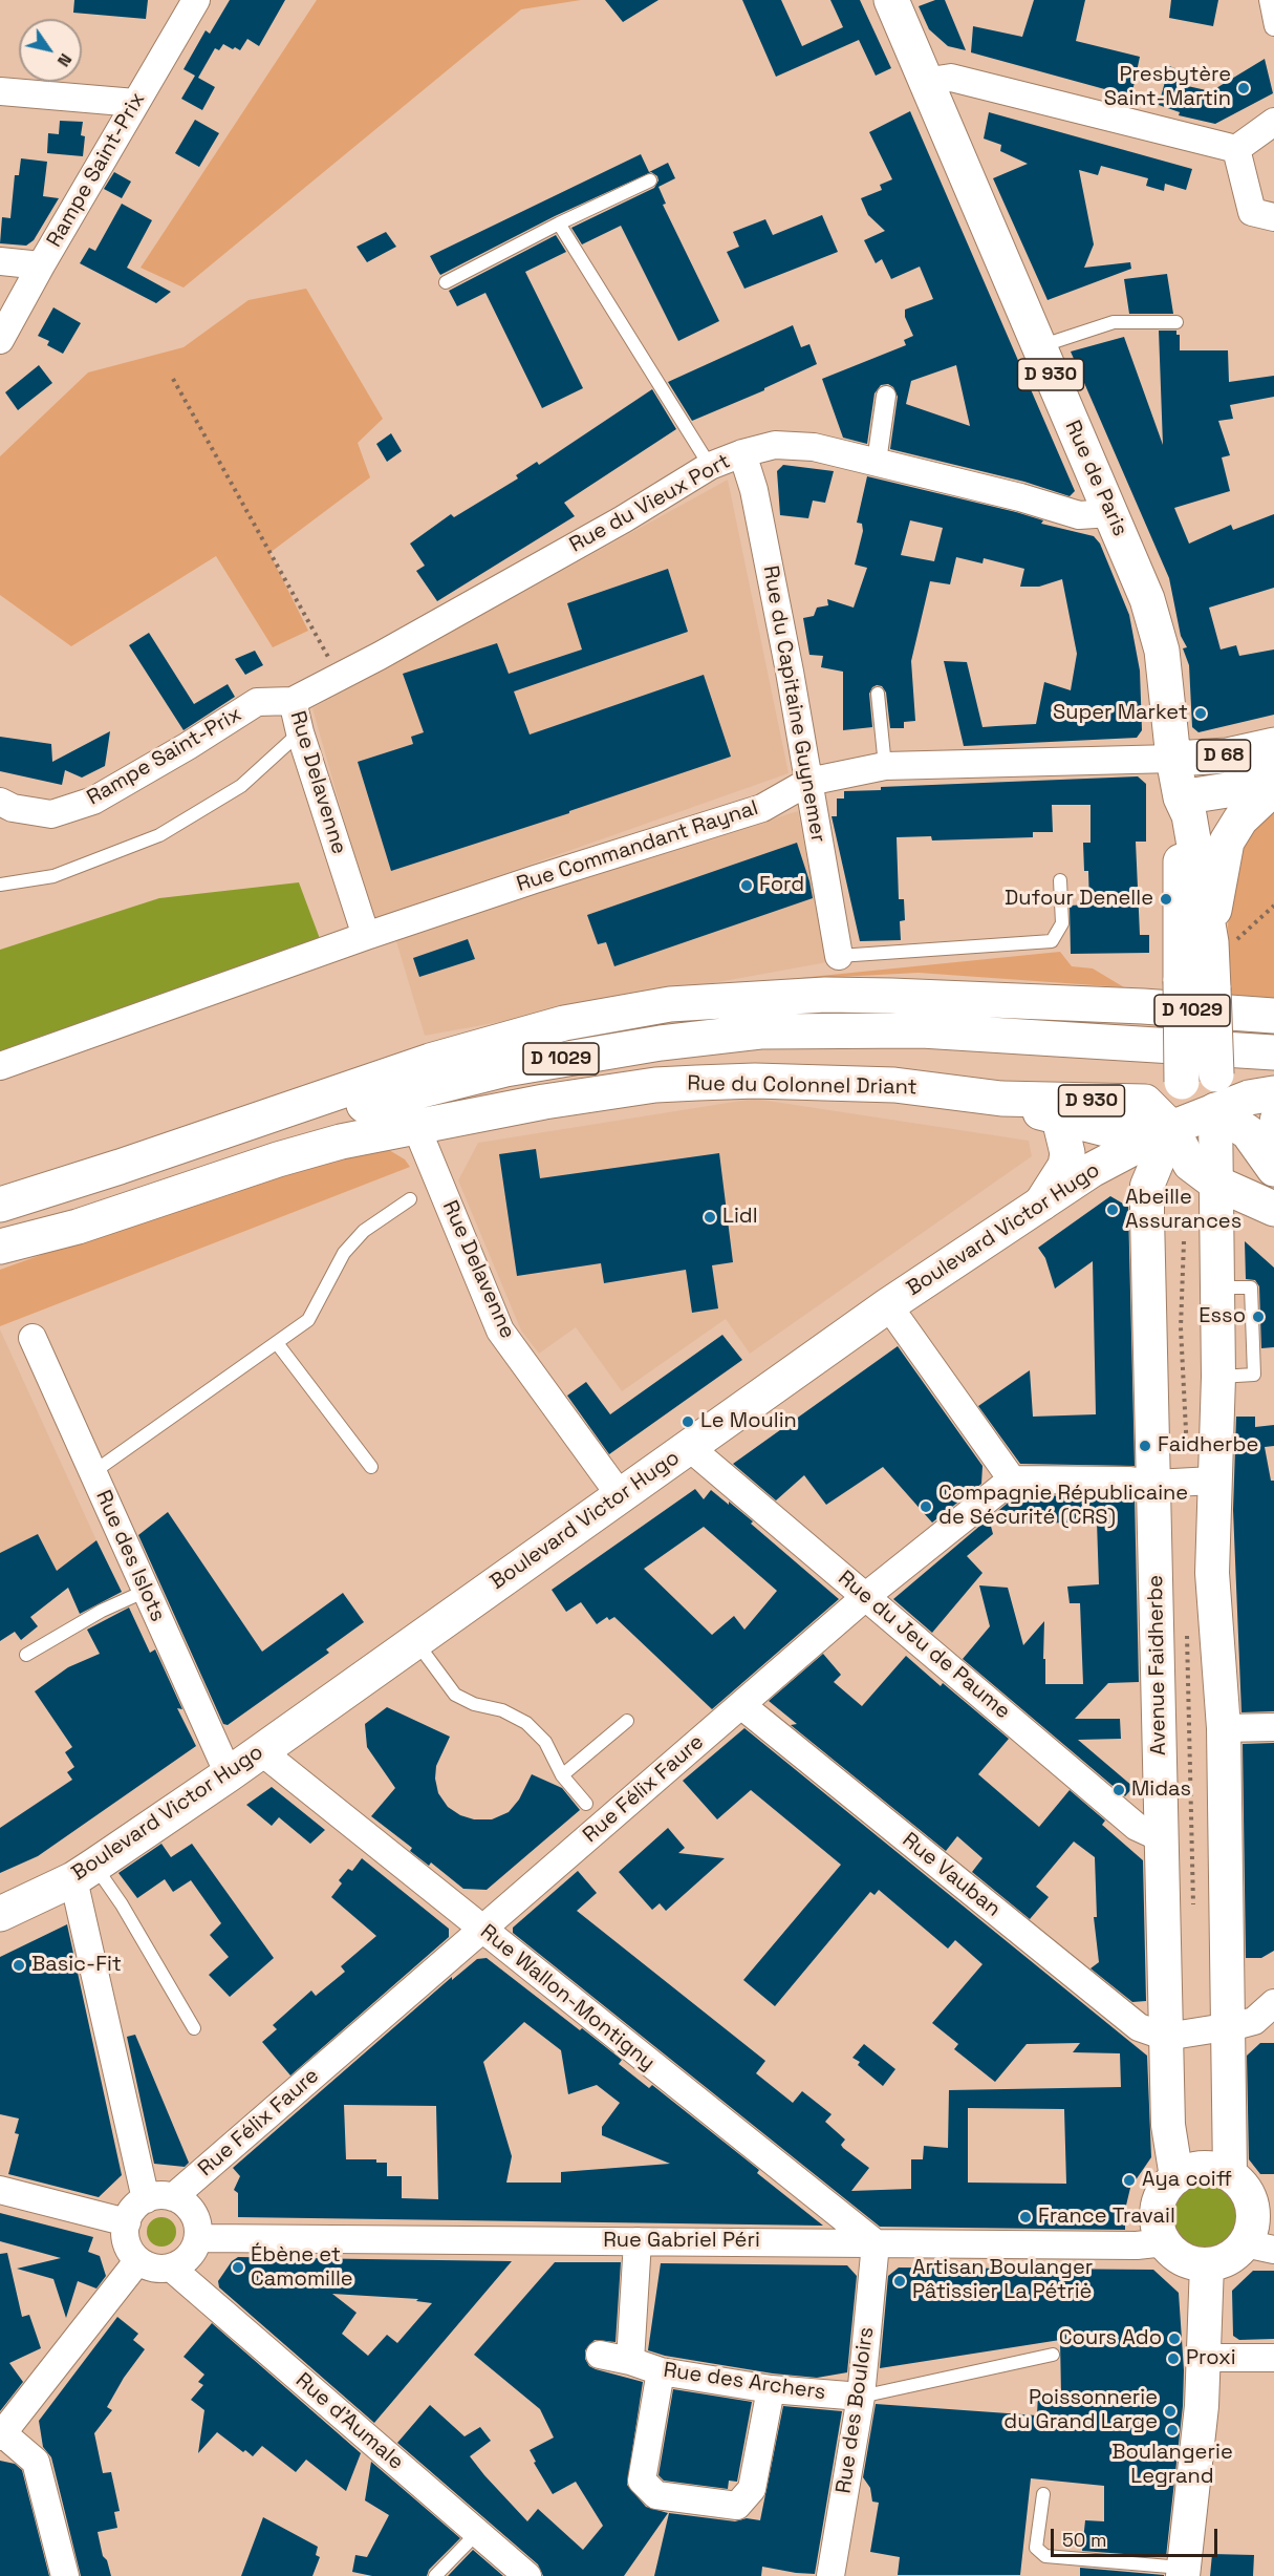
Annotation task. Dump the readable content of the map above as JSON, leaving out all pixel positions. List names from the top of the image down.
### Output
{
  "streets": {
    "main road": [
      "D 930",
      "Rue de Paris",
      "D 68",
      "D 1029",
      "Rue du Colonnel Driant",
      "Boulevard Victor Hugo"
    ],
    "street": [
      "Rampe Saint-Prix",
      "Rue du Vieux Port",
      "Rue du Capitaine Guynemer",
      "Rue Delavenne",
      "Rue Commandant Raynal",
      "Rue des Islots",
      "Rue du Jeu de Paume",
      "Avenue Faidherbe",
      "Rue Félix Faure",
      "Rue Vauban",
      "Rue Wallon-Montigny",
      "Rue Gabriel Péri",
      "Rue des Archers",
      "Rue des Bouloirs",
      "Rue d'Aumale"
    ]
  },
  "crossings": [
    ["Rampe Saint-Prix", "Rue du Vieux Port"],
    ["Rampe Saint-Prix", "Rue Delavenne"],
    ["D 930", "Rue de Paris"],
    ["D 930", "Rue du Colonnel Driant"],
    ["D 930", "Boulevard Victor Hugo"],
    ["D 930", "Avenue Faidherbe"],
    ["Rue de Paris", "Rue du Vieux Port"],
    ["Rue de Paris", "D 68"],
    ["Rue de Paris", "Rue Commandant Raynal"],
    ["Rue du Vieux Port", "Rue du Capitaine Guynemer"],
    ["Rue du Vieux Port", "Rue Delavenne"],
    ["Rue du Capitaine Guynemer", "Rue Commandant Raynal"],
    ["D 68", "Rue Commandant Raynal"],
    ["Rue Delavenne", "Rue Commandant Raynal"],
    ["Rue Delavenne", "Rue du Colonnel Driant"],
    ["Rue Delavenne", "Boulevard Victor Hugo"],
    ["Boulevard Victor Hugo", "Rue des Islots"],
    ["Boulevard Victor Hugo", "Rue du Jeu de Paume"],
    ["Boulevard Victor Hugo", "Avenue Faidherbe"],
    ["Boulevard Victor Hugo", "Rue Wallon-Montigny"],
    ["Rue du Jeu de Paume", "Avenue Faidherbe"],
    ["Rue du Jeu de Paume", "Rue Félix Faure"],
    ["Avenue Faidherbe", "Rue Vauban"],
    ["Avenue Faidherbe", "Rue Gabriel Péri"],
    ["Rue Félix Faure", "Rue Vauban"],
    ["Rue Félix Faure", "Rue Wallon-Montigny"],
    ["Rue Félix Faure", "Rue Gabriel Péri"],
    ["Rue Félix Faure", "Rue d'Aumale"],
    ["Rue Wallon-Montigny", "Rue Gabriel Péri"],
    ["Rue Wallon-Montigny", "Rue des Bouloirs"],
    ["Rue Gabriel Péri", "Rue des Bouloirs"],
    ["Rue Gabriel Péri", "Rue d'Aumale"],
    ["Rue des Archers", "Rue des Bouloirs"]
  ],
  "places": [
    "Presbytère Saint-Martin",
    "Super Market",
    "Ford",
    "Dufour Denelle",
    "Abeille Assurances",
    "Lidl",
    "Esso",
    "Le Moulin",
    "Faidherbe",
    "Compagnie Républicaine de Sécurité (CRS)",
    "Midas",
    "Basic-Fit",
    "Aya coiff",
    "France Travail",
    "Ébène et Camomille",
    "Artisan Boulanger Pâtissier La Pétriė",
    "Cours Ado",
    "Proxi",
    "Poissonnerie du Grand Large",
    "Boulangerie Legrand"
  ],
  "scale_bar": "50 m",
  "north": "bottom right"
}
